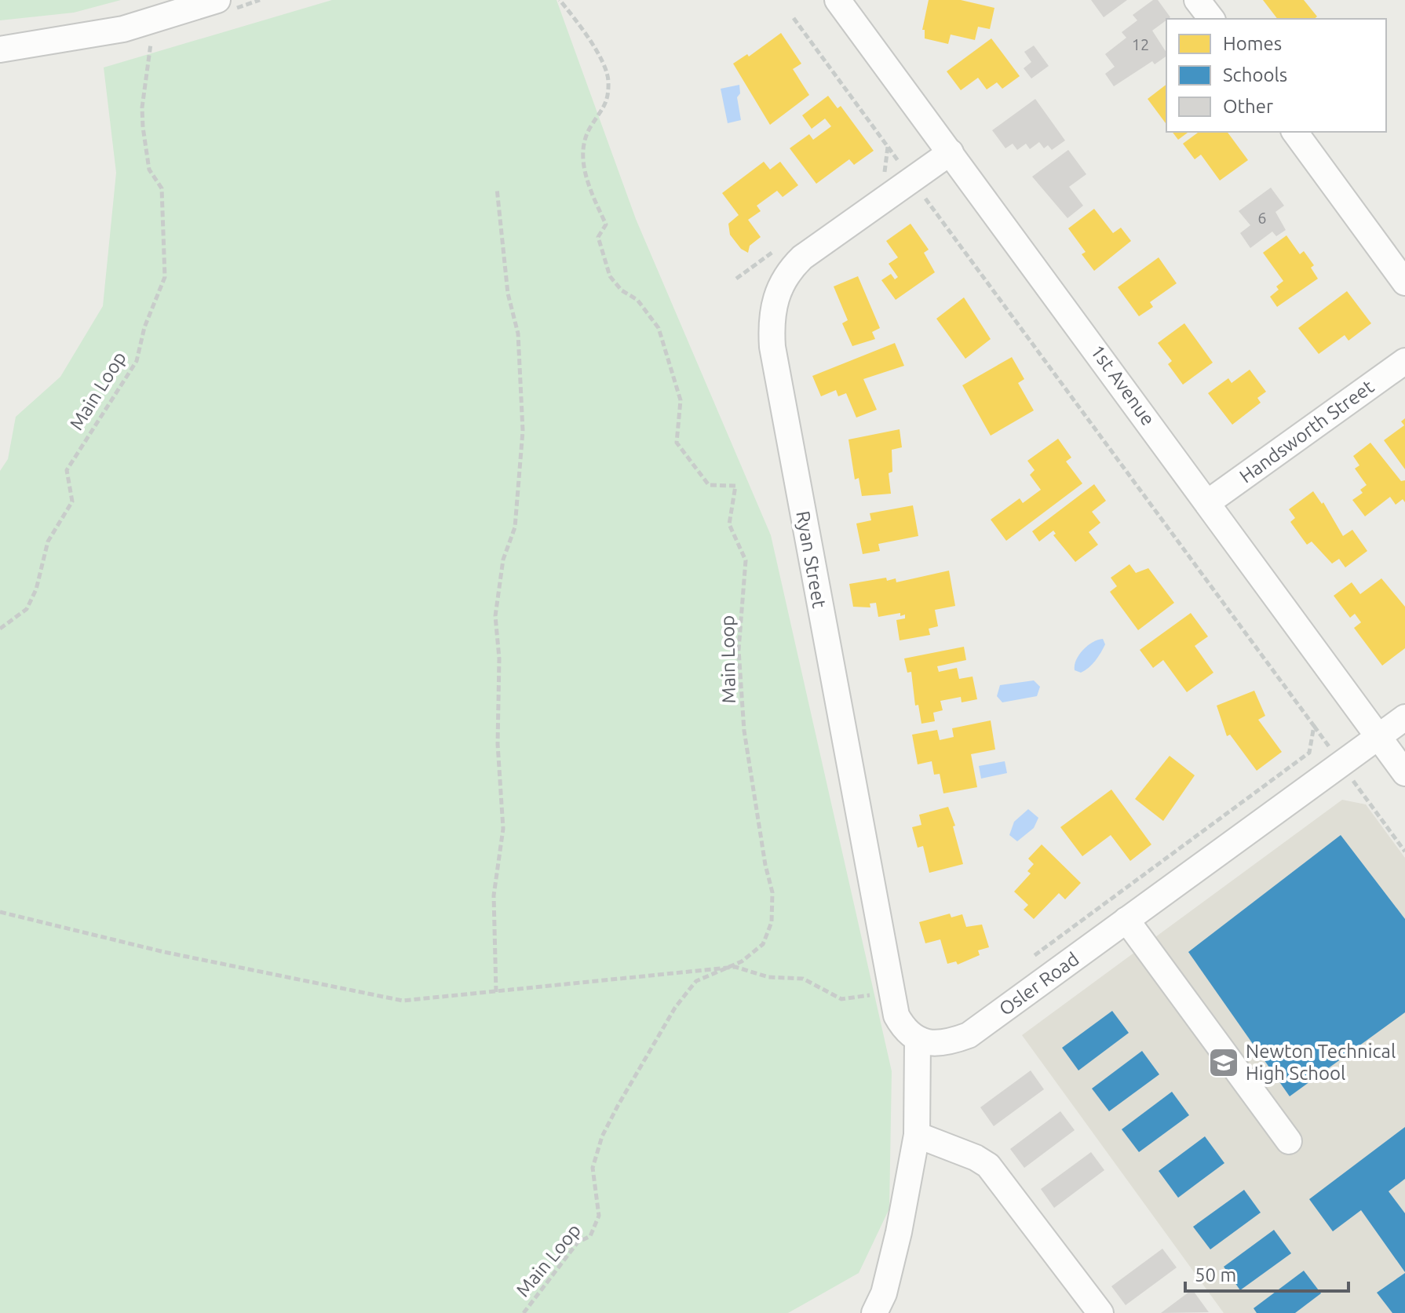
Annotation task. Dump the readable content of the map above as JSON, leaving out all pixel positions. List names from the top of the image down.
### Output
{
  "streets": {
    "street": [
      "1st Avenue",
      "Handsworth Street",
      "Ryan Street",
      "Osler Road"
    ],
    "path": ["Main Loop"]
  },
  "crossings": [
    ["1st Avenue", "Handsworth Street"],
    ["1st Avenue", "Ryan Street"],
    ["1st Avenue", "Osler Road"],
    ["Ryan Street", "Osler Road"]
  ],
  "places": {
    "school or university": ["Newton Technical High School"]
  },
  "house_numbers": ["12", "6"],
  "legend": ["Homes", "Schools", "Other"],
  "scale_bar": "50 m"
}
